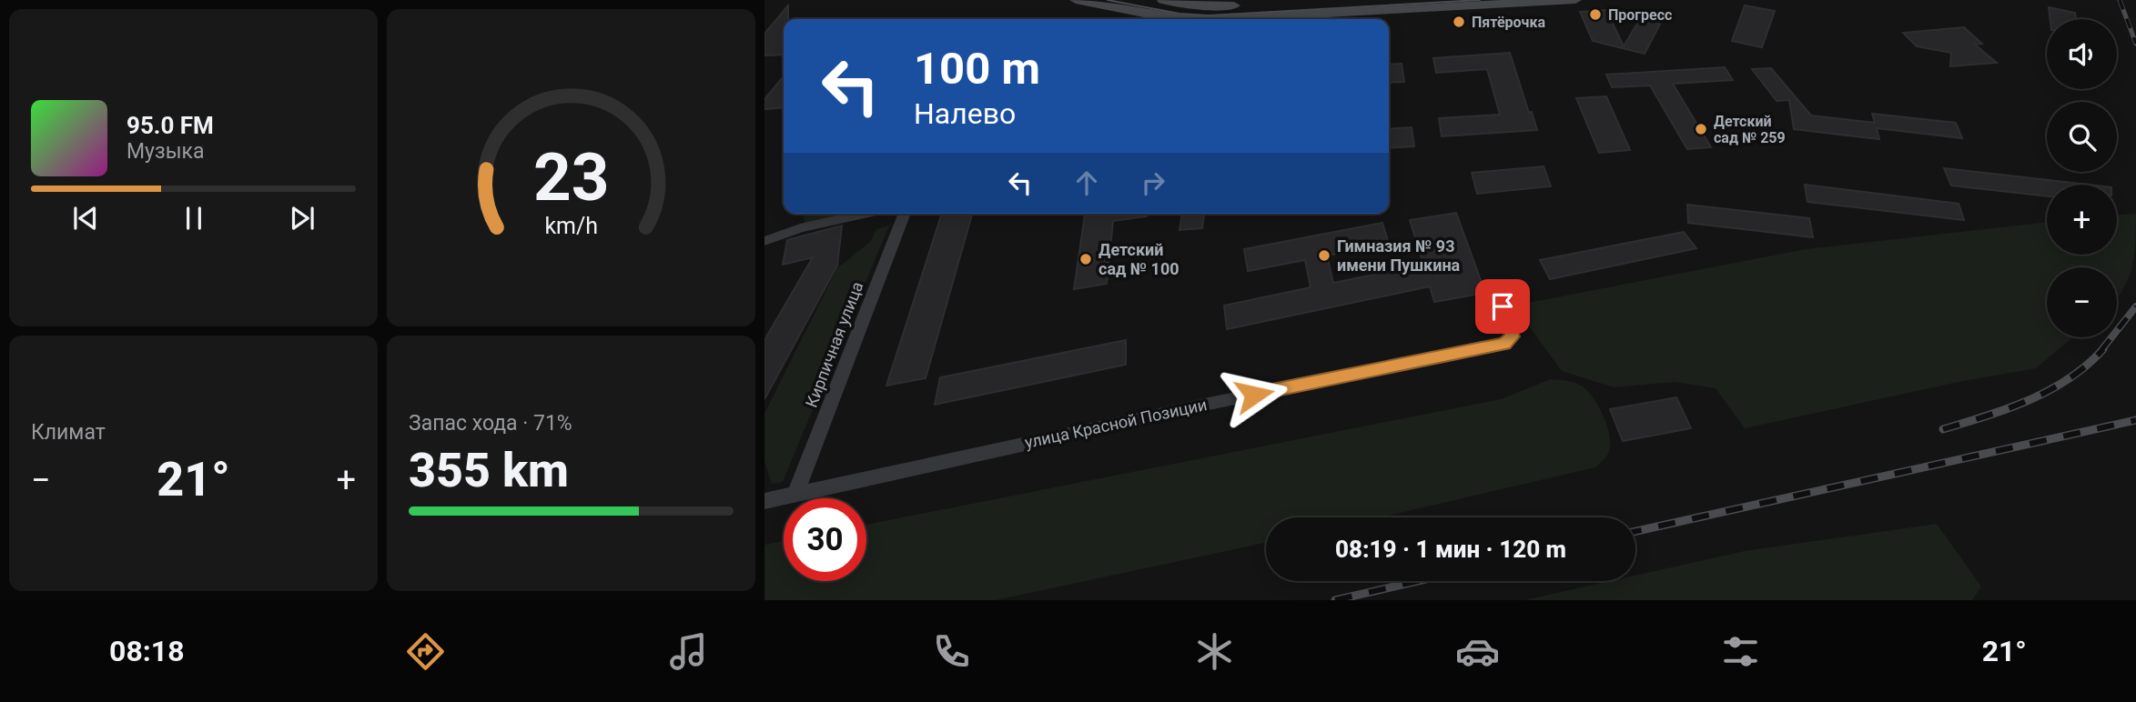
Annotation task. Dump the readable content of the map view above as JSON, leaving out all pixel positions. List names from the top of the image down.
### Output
{
  "streets": {
    "street": ["Кирпичная улица", "улица Красной Позиции"]
  },
  "crossings": [
    ["Кирпичная улица", "улица Красной Позиции"]
  ],
  "places": [
    "Прогресс",
    "Пятёрочка",
    "Детский сад № 259",
    "Гимназия № 93 имени Пушкина",
    "Детский сад № 100"
  ],
  "page": {
    "map_buttons": ["+", "−"],
    "turn": ["100 m", "Налево"],
    "song": ["95.0 FM", "Музыка"],
    "tile": [
      "Климат",
      ["Запас хода · 71%", "355 km"]
    ],
    "heat": ["−", "21°", "+"],
    "limit": "30",
    "trip": "08:19 · 1 мин · 120 m",
    "tabs": ["08:18", "21°"],
    "gauge": ["23", "km/h"]
  }
}
